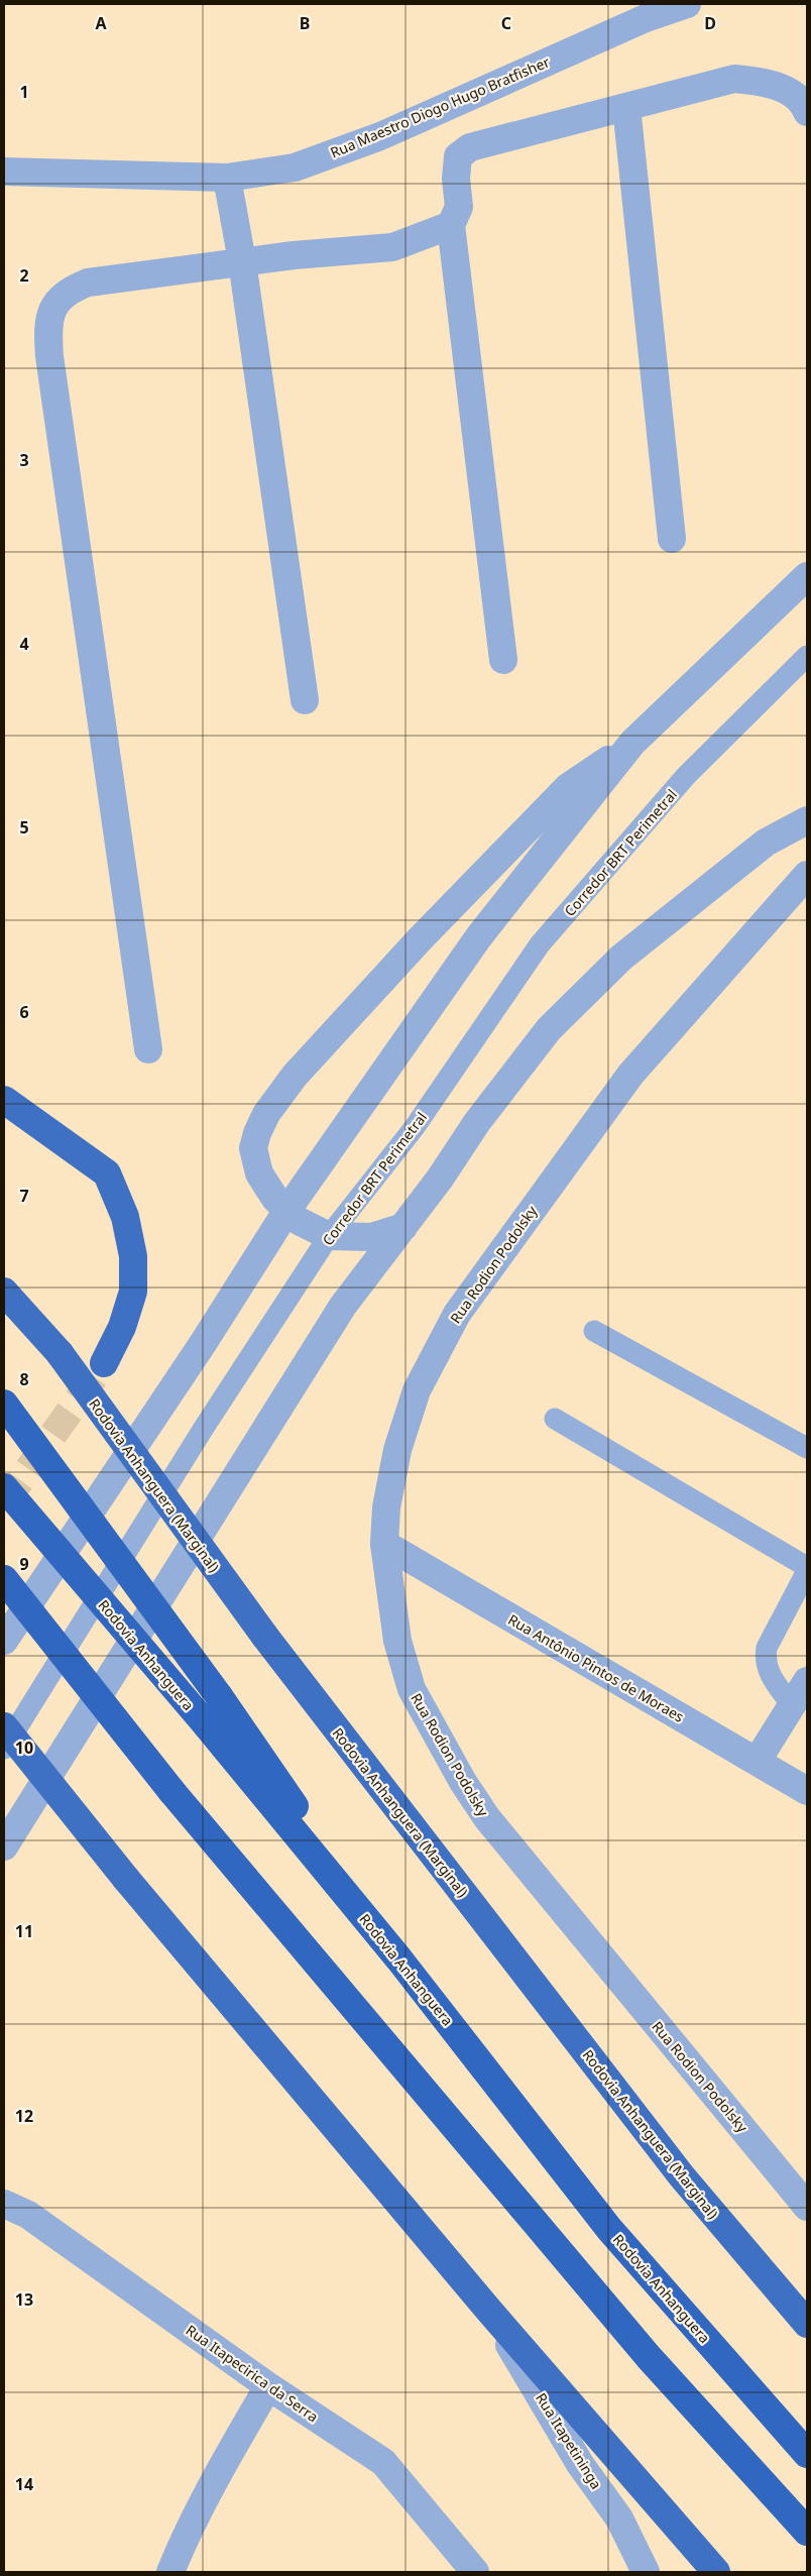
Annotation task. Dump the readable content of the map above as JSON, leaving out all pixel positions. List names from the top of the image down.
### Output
{
  "streets": {
    "highway": ["Rodovia Anhanguera (Marginal)", "Rodovia Anhanguera"],
    "street": [
      "Rua Maestro Diogo Hugo Bratfisher",
      "Rua Rodion Podolsky",
      "Rua Antônio Pintos de Moraes",
      "Rua Itapecirica da Serra",
      "Rua Itapetininga"
    ],
    "lane": ["Corredor BRT Perimetral"]
  },
  "crossings": [
    ["Rua Rodion Podolsky", "Rua Antônio Pintos de Moraes"]
  ],
  "grid": {
    "columns": [
      "A",
      "B",
      "C",
      "D"
    ],
    "rows": [
      "1",
      "2",
      "3",
      "4",
      "5",
      "6",
      "7",
      "8",
      "9",
      "10",
      "11",
      "12",
      "13",
      "14"
    ]
  }
}
